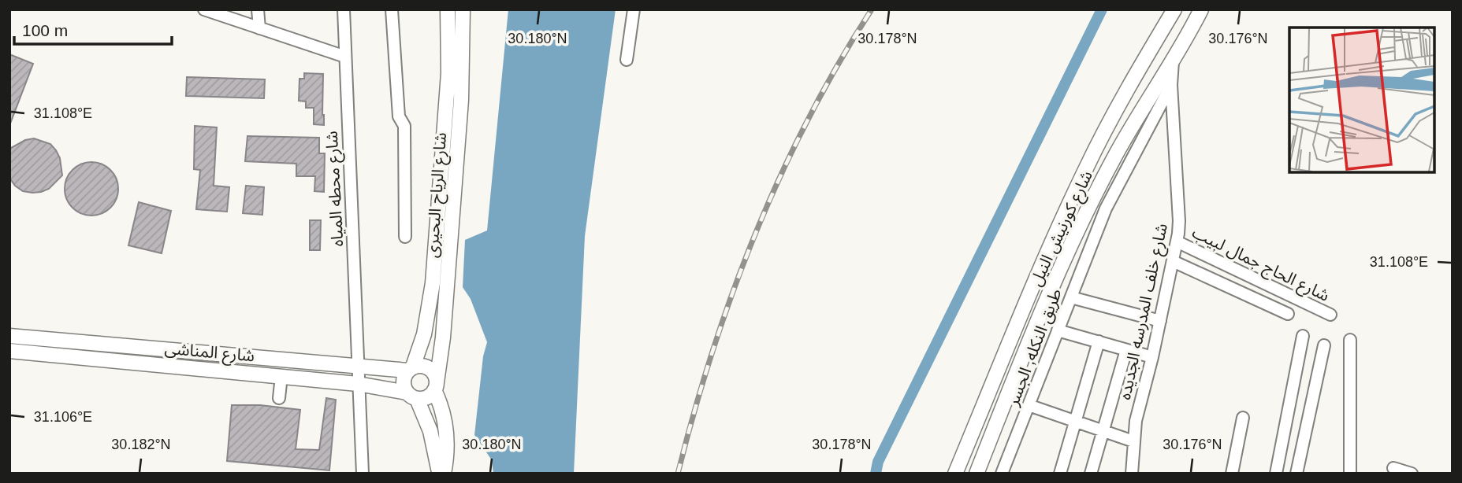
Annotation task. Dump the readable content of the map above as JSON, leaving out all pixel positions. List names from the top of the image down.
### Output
{
  "streets": {
    "main road": ["شارع الرياح البحيرى", "شارع كورنيش النيل", "شارع المناشى"],
    "street": [
      "شارع محطه المياه",
      "شارع الحاج جمال لبيب",
      "شارع خلف المدرسه الجديده",
      "طريق النكله, الجسر"
    ]
  },
  "crossings": [
    ["شارع محطه المياه", "شارع المناشى"],
    ["شارع الرياح البحيرى", "شارع المناشى"],
    ["شارع كورنيش النيل", "شارع خلف المدرسه الجديده"],
    ["شارع الحاج جمال لبيب", "شارع خلف المدرسه الجديده"],
    ["شارع خلف المدرسه الجديده", "طريق النكله, الجسر"]
  ],
  "scale_bar": "100 m",
  "coordinates": [
    "30.180°N",
    "30.178°N",
    "30.176°N",
    "31.108°E",
    "31.106°E",
    "30.182°N"
  ]
}
